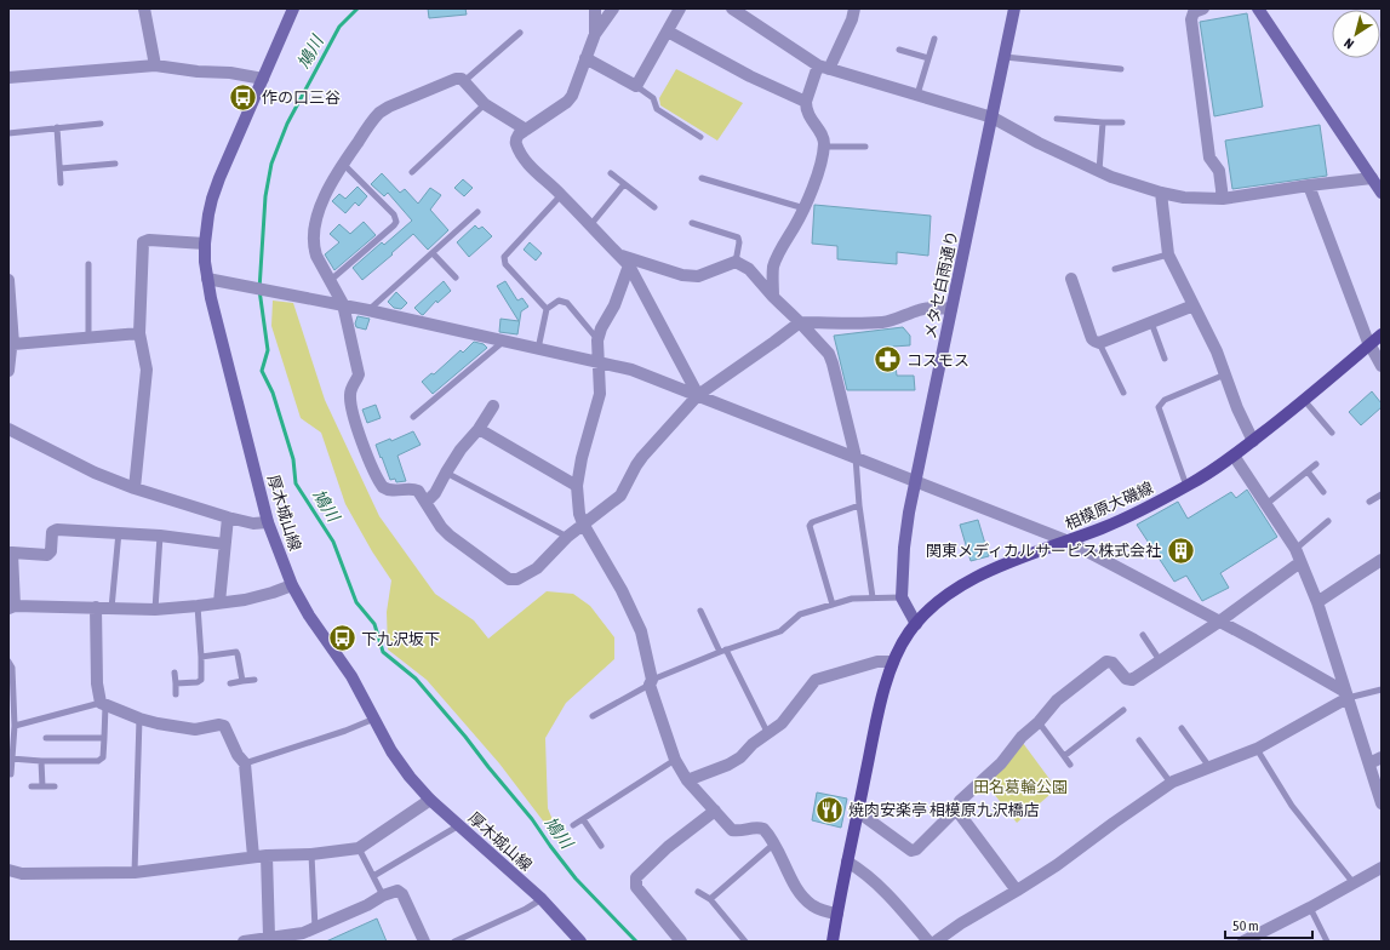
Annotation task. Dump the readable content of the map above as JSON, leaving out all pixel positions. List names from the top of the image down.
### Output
{
  "streets": {
    "main road": ["メタセ白雨通り", "相模原大磯線", "厚木城山線"]
  },
  "water": ["鳩川"],
  "parks": ["田名葛輪公園"],
  "places": {
    "bus stop": ["作の口三谷", "下九沢坂下"],
    "pharmacy": ["コスモス"],
    "building": ["関東メディカルサービス株式会社"],
    "restaurant": ["焼肉安楽亭 相模原九沢橋店"]
  },
  "scale_bar": "50 m",
  "north": "bottom left"
}
